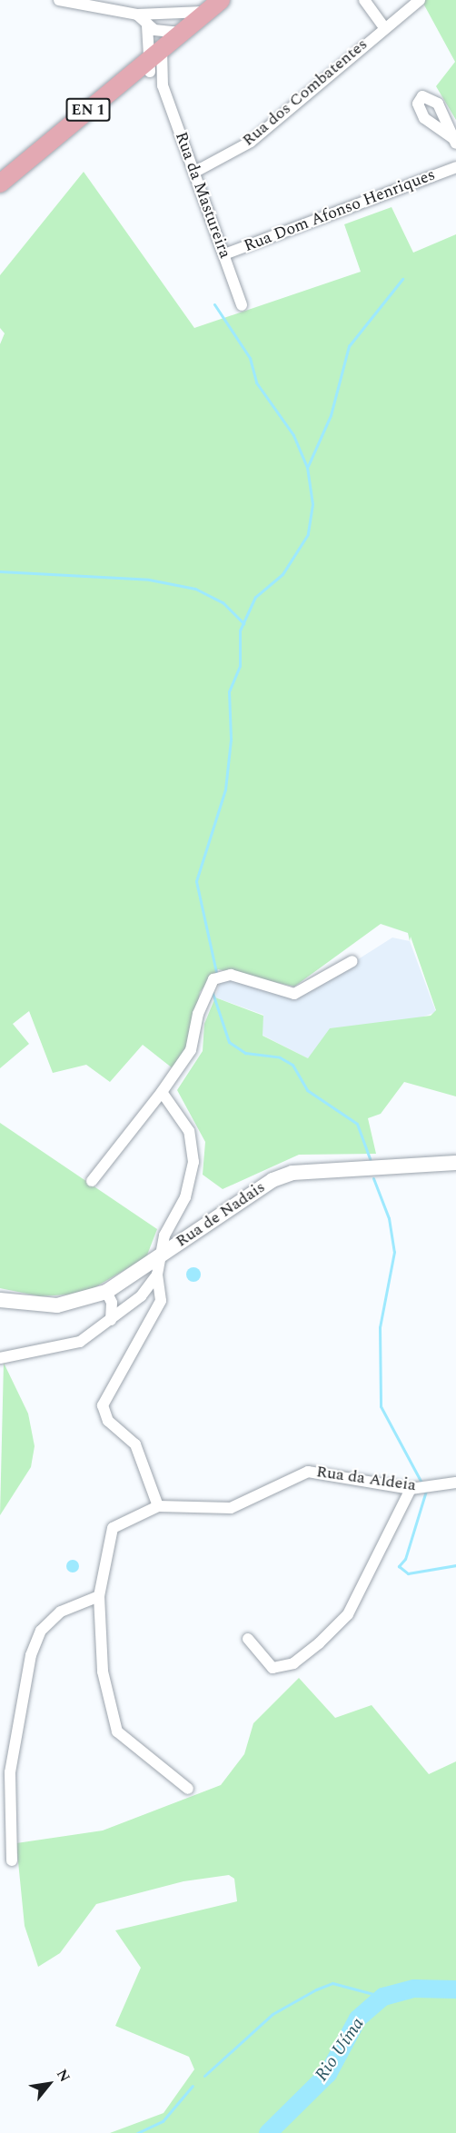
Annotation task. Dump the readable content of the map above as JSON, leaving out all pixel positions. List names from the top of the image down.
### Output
{
  "streets": {
    "main road": ["EN 1"],
    "street": [
      "Rua dos Combatentes",
      "Rua da Mastureira",
      "Rua Dom Afonso Henriques",
      "Rua de Nadais",
      "Rua da Aldeia"
    ]
  },
  "crossings": [
    ["Rua dos Combatentes", "Rua da Mastureira"],
    ["EN 1", "Rua da Mastureira"],
    ["Rua da Mastureira", "Rua Dom Afonso Henriques"]
  ],
  "water": ["Rio Uíma"],
  "north": "top right"
}
